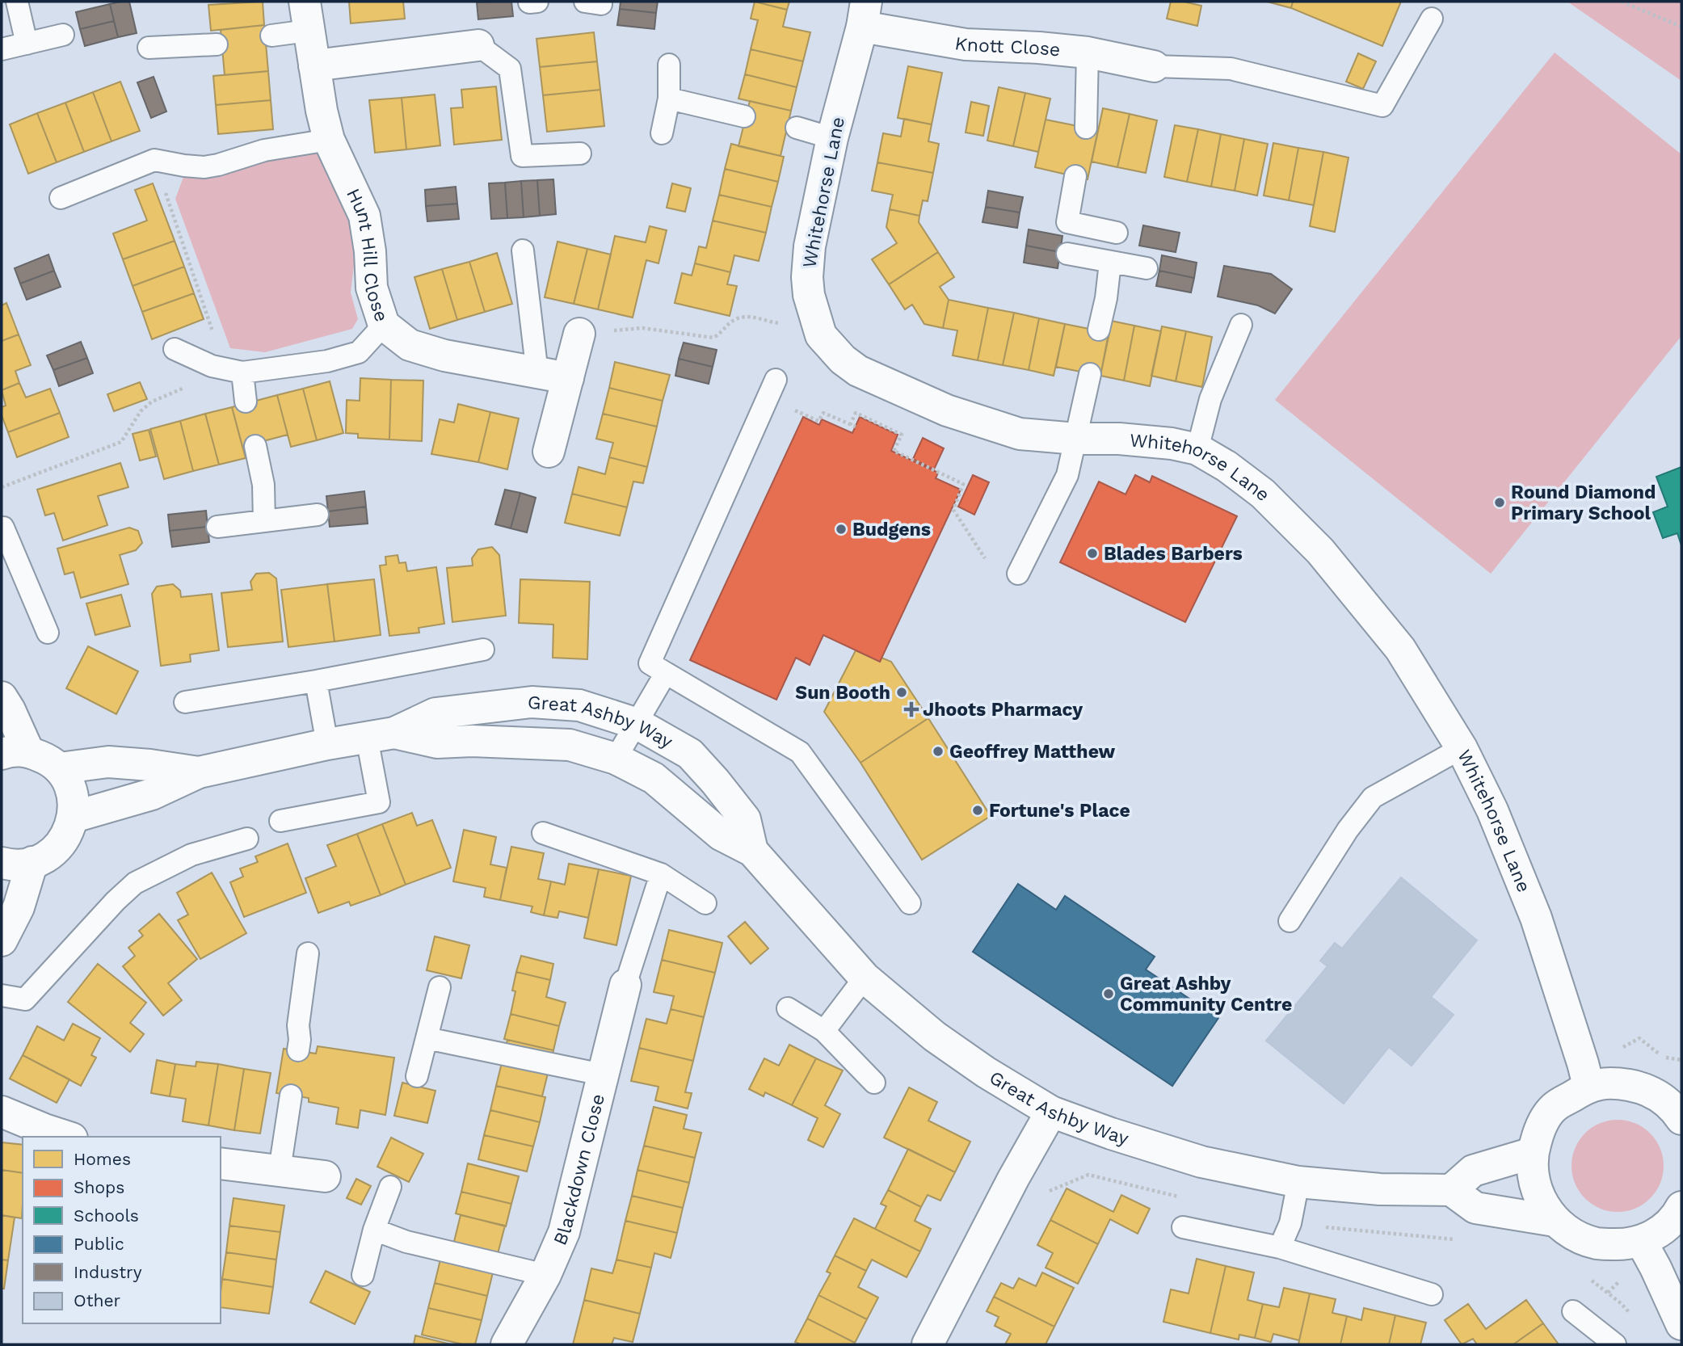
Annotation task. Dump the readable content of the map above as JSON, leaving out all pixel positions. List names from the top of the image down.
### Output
{
  "streets": {
    "street": [
      "Knott Close",
      "Whitehorse Lane",
      "Hunt Hill Close",
      "Great Ashby Way",
      "Blackdown Close"
    ]
  },
  "crossings": [
    ["Knott Close", "Whitehorse Lane"]
  ],
  "places": {
    "other": [
      "Round Diamond Primary School",
      "Budgens",
      "Blades Barbers",
      "Sun Booth",
      "Geoffrey Matthew",
      "Fortune's Place",
      "Great Ashby Community Centre"
    ],
    "health": ["Jhoots Pharmacy"]
  },
  "legend": [
    "Homes",
    "Shops",
    "Schools",
    "Public",
    "Industry",
    "Other"
  ]
}
